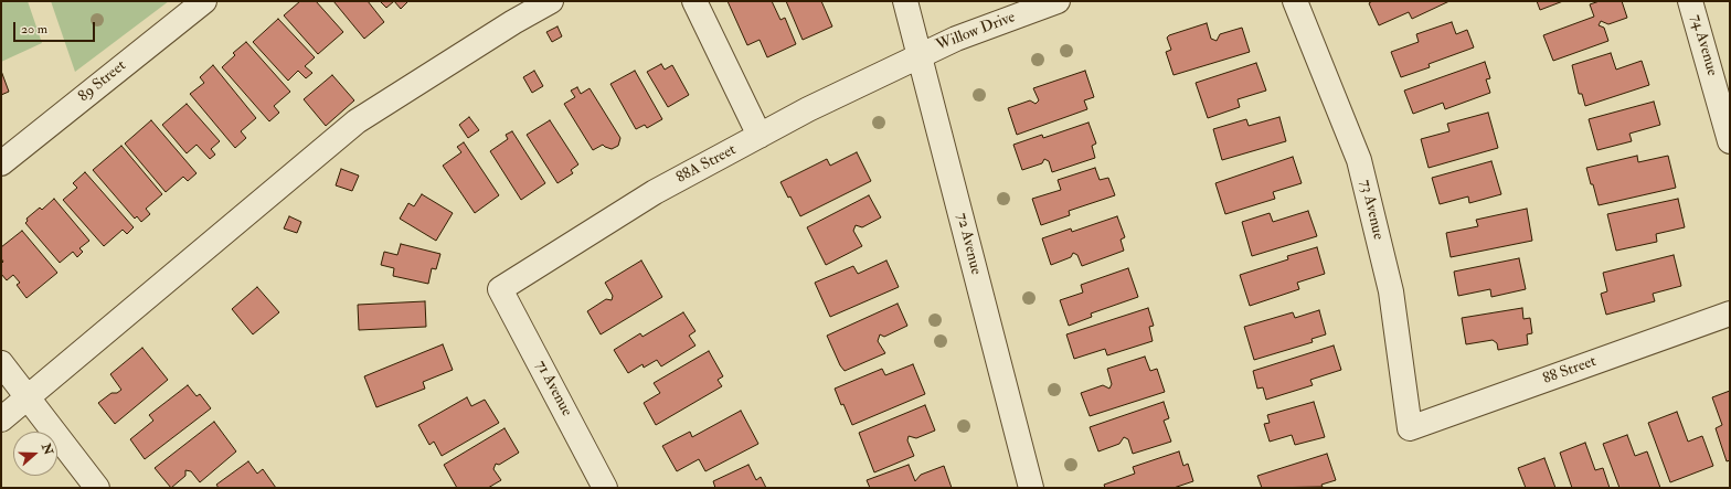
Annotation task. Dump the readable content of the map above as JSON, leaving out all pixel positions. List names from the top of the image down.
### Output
{
  "streets": {
    "street": [
      "Willow Drive",
      "74 Avenue",
      "89 Street",
      "88A Street",
      "73 Avenue",
      "72 Avenue",
      "88 Street",
      "71 Avenue"
    ]
  },
  "crossings": [
    ["Willow Drive", "88A Street"],
    ["Willow Drive", "72 Avenue"],
    ["88A Street", "72 Avenue"],
    ["88A Street", "71 Avenue"],
    ["73 Avenue", "88 Street"]
  ],
  "scale_bar": "20 m",
  "north": "right"
}
